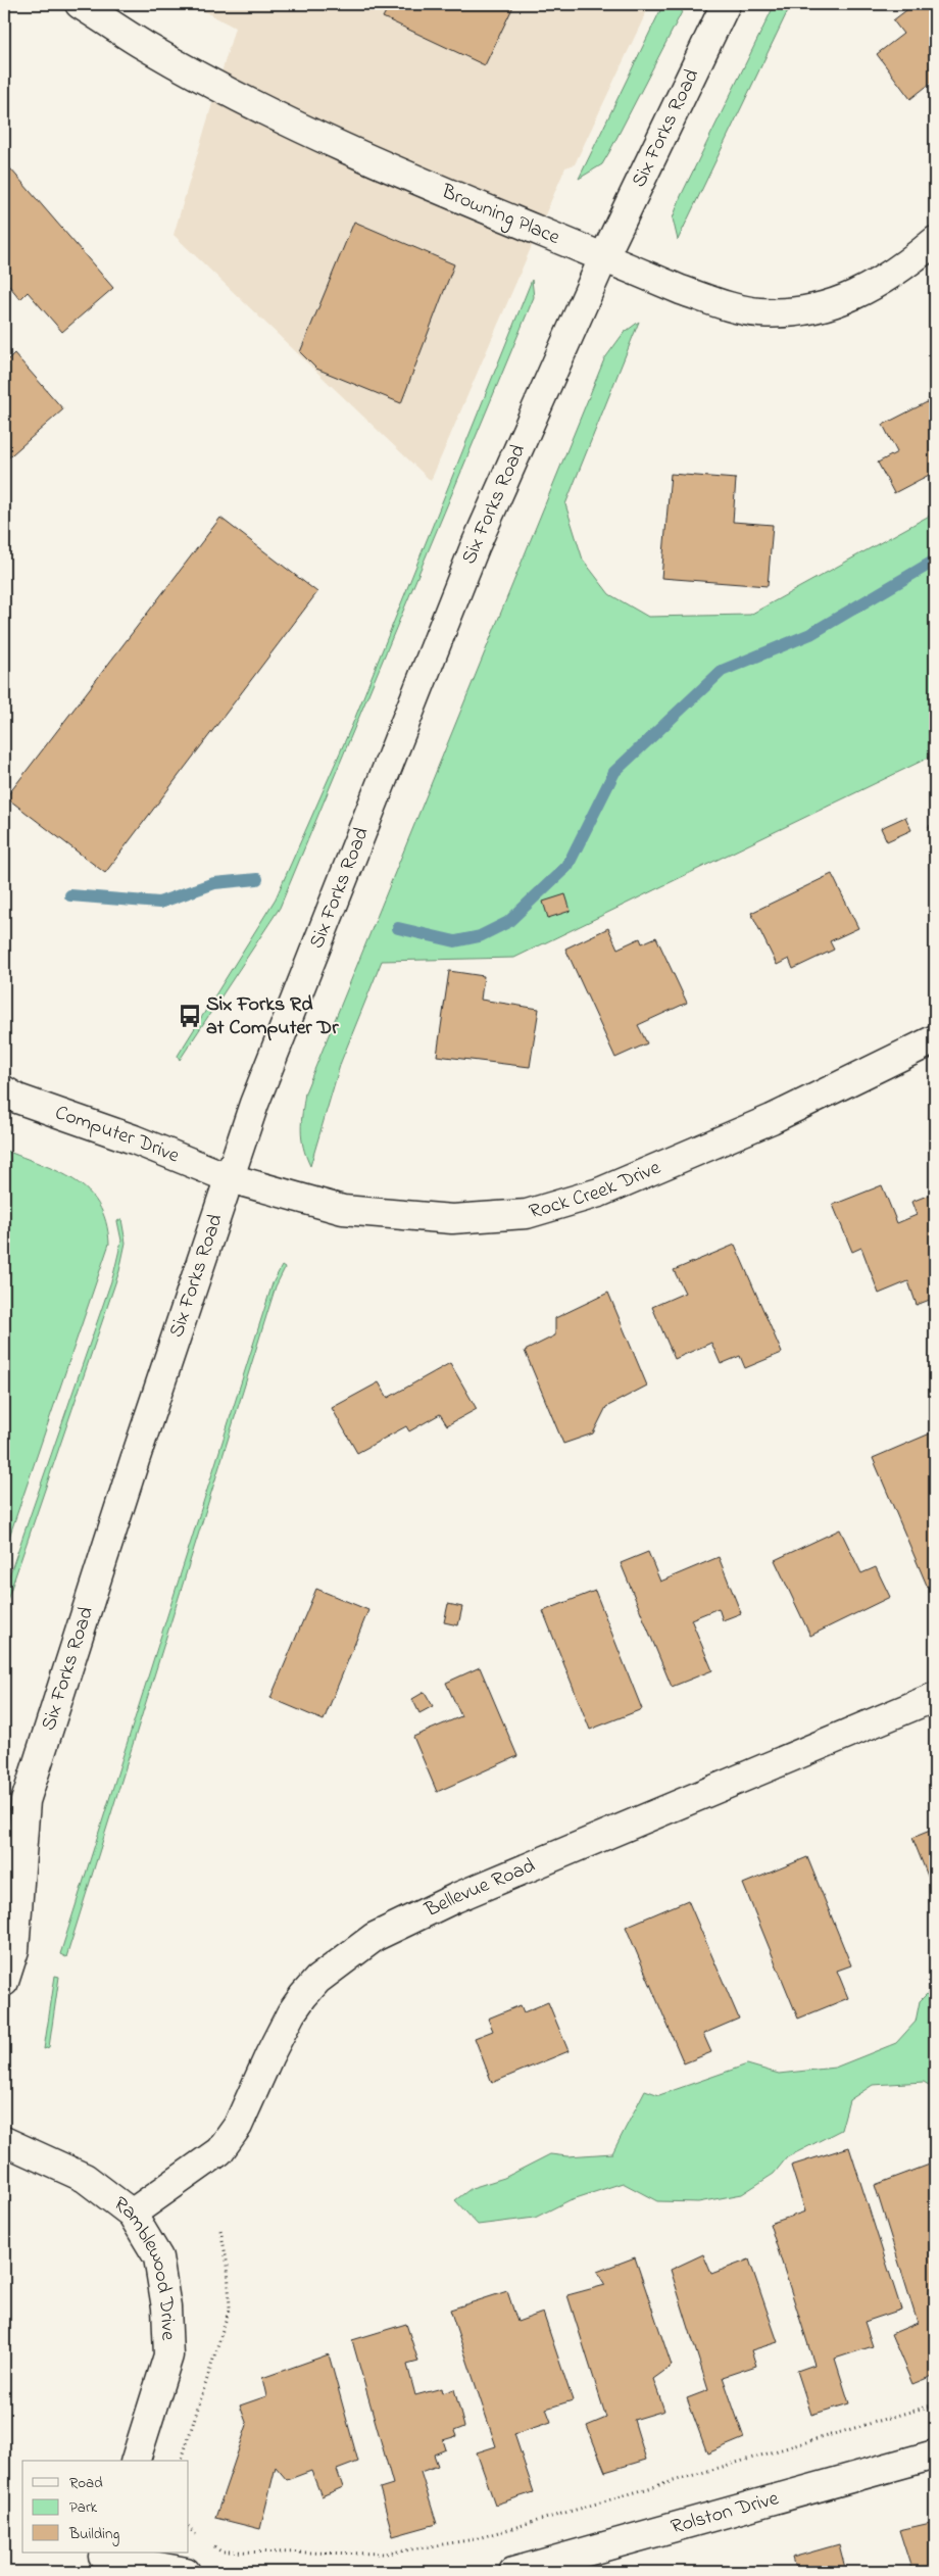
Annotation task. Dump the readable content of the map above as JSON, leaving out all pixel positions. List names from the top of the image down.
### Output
{
  "streets": {
    "street": [
      "Six Forks Road",
      "Browning Place",
      "Computer Drive",
      "Rock Creek Drive",
      "Bellevue Road",
      "Ramblewood Drive",
      "Rolston Drive"
    ]
  },
  "crossings": [
    ["Six Forks Road", "Browning Place"],
    ["Six Forks Road", "Computer Drive"],
    ["Six Forks Road", "Rock Creek Drive"],
    ["Computer Drive", "Rock Creek Drive"],
    ["Bellevue Road", "Ramblewood Drive"]
  ],
  "places": {
    "bus stop": ["Six Forks Rd at Computer Dr"]
  },
  "legend": ["Road", "Park", "Building"]
}
